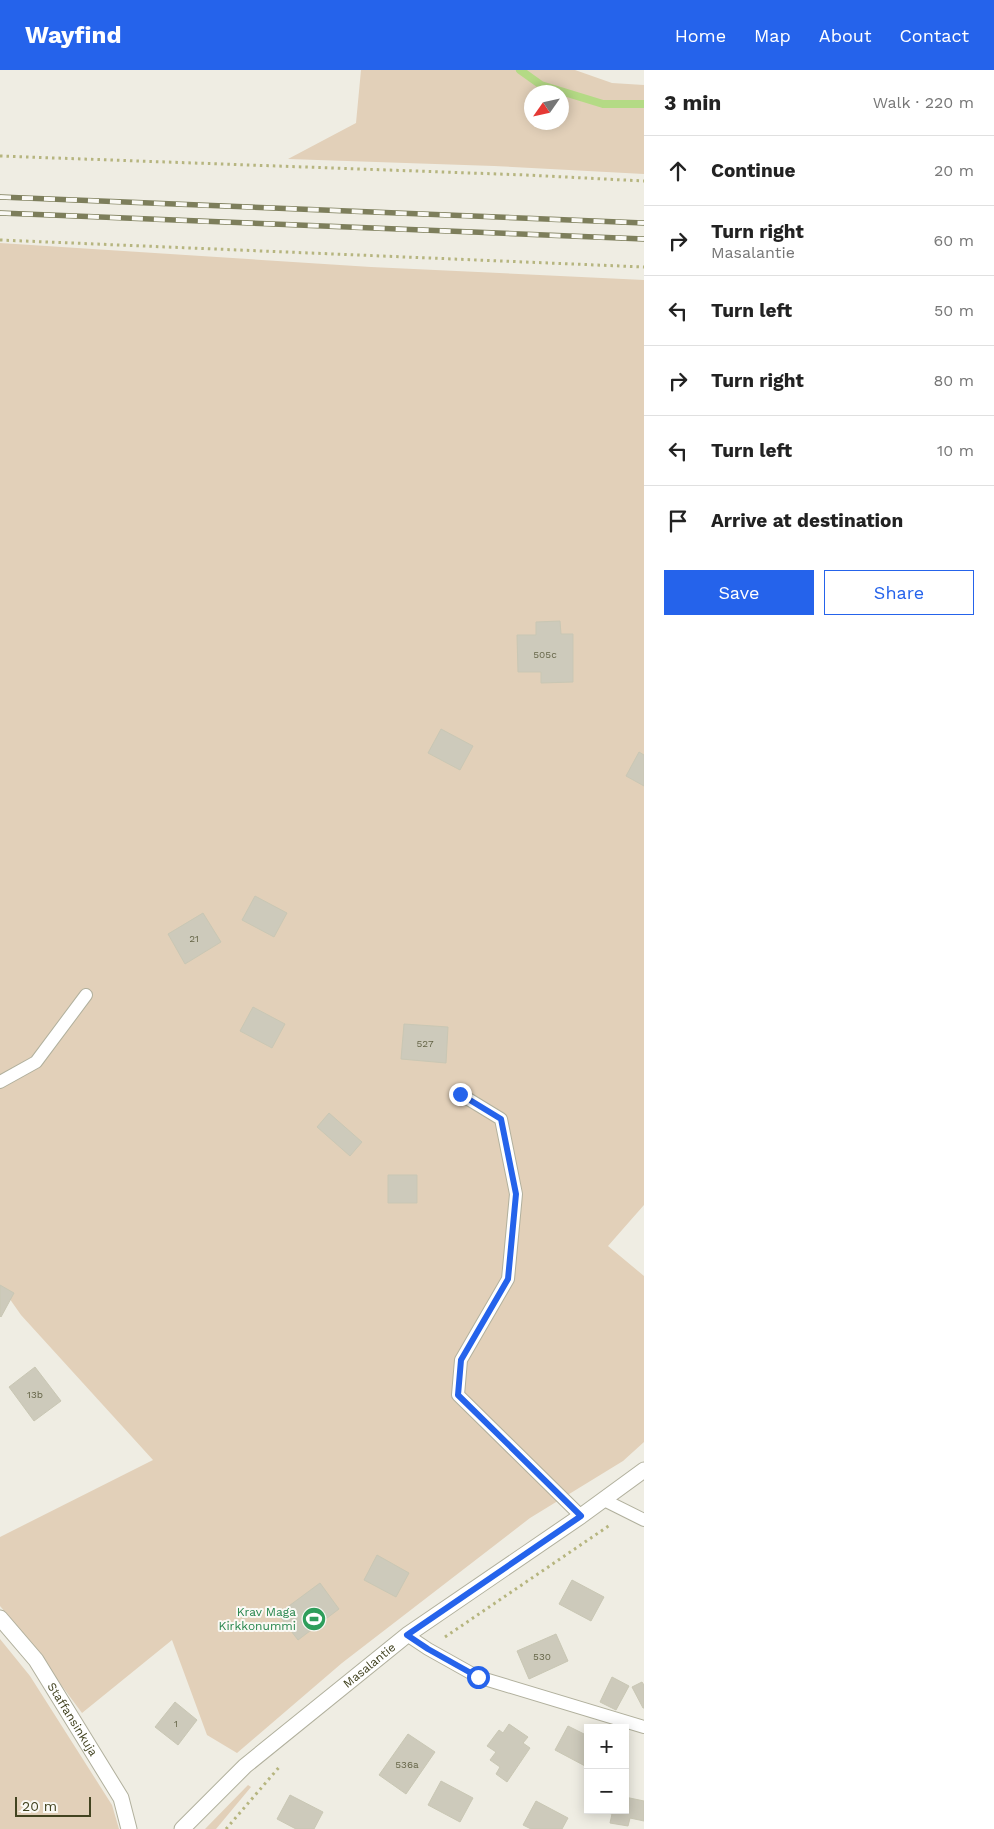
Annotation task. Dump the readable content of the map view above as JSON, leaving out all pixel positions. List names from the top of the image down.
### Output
{
  "streets": {
    "street": ["Masalantie", "Staffansinkuja"]
  },
  "places": {
    "sports": ["Krav Maga Kirkkonummi"]
  },
  "house_numbers": [
    "505c",
    "21",
    "527",
    "13b",
    "530",
    "1",
    "536a"
  ],
  "scale_bar": "20 m",
  "north": "bottom left",
  "page": {
    "header": "Wayfind",
    "nav": [
      "Home",
      "Map",
      "About",
      "Contact"
    ],
    "heading": ["3 min", "Walk · 220 m"],
    "list": [
      ["Continue", "20 m"],
      ["Turn right", "Masalantie", "60 m"],
      ["Turn left", "50 m"],
      ["Turn right", "80 m"],
      ["Turn left", "10 m"],
      "Arrive at destination"
    ],
    "buttons": ["Save", "Share"],
    "map_buttons": ["+", "−"],
    "scale": "20 m"
  }
}
